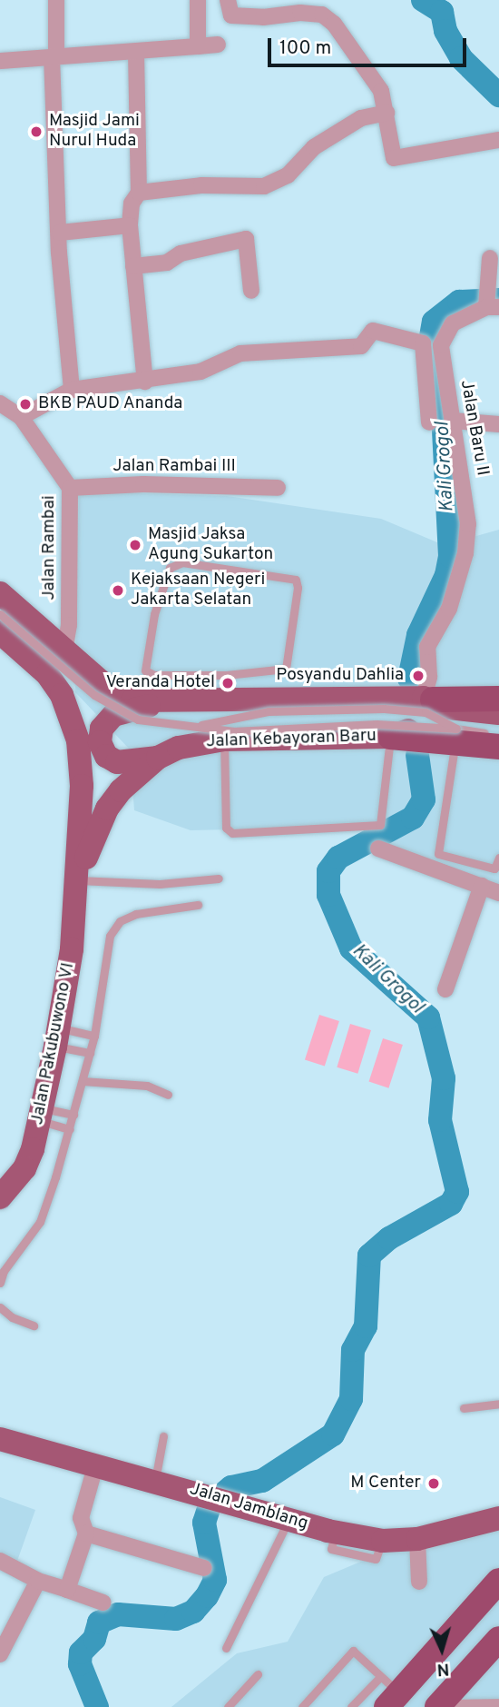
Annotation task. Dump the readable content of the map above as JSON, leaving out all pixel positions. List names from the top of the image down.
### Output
{
  "streets": {
    "main road": ["Jalan Kebayoran Baru", "Jalan Pakubuwono VI", "Jalan Jamblang"],
    "street": ["Jalan Baru II", "Jalan Rambai III", "Jalan Rambai"]
  },
  "crossings": [
    ["Jalan Rambai III", "Jalan Rambai"],
    ["Jalan Kebayoran Baru", "Jalan Pakubuwono VI"]
  ],
  "water": ["Kali Grogol"],
  "places": [
    "Masjid Jami Nurul Huda",
    "BKB PAUD Ananda",
    "Masjid Jaksa Agung Sukarton",
    "Kejaksaan Negeri Jakarta Selatan",
    "Posyandu Dahlia",
    "Veranda Hotel",
    "M Center"
  ],
  "scale_bar": "100 m",
  "north": "bottom"
}
